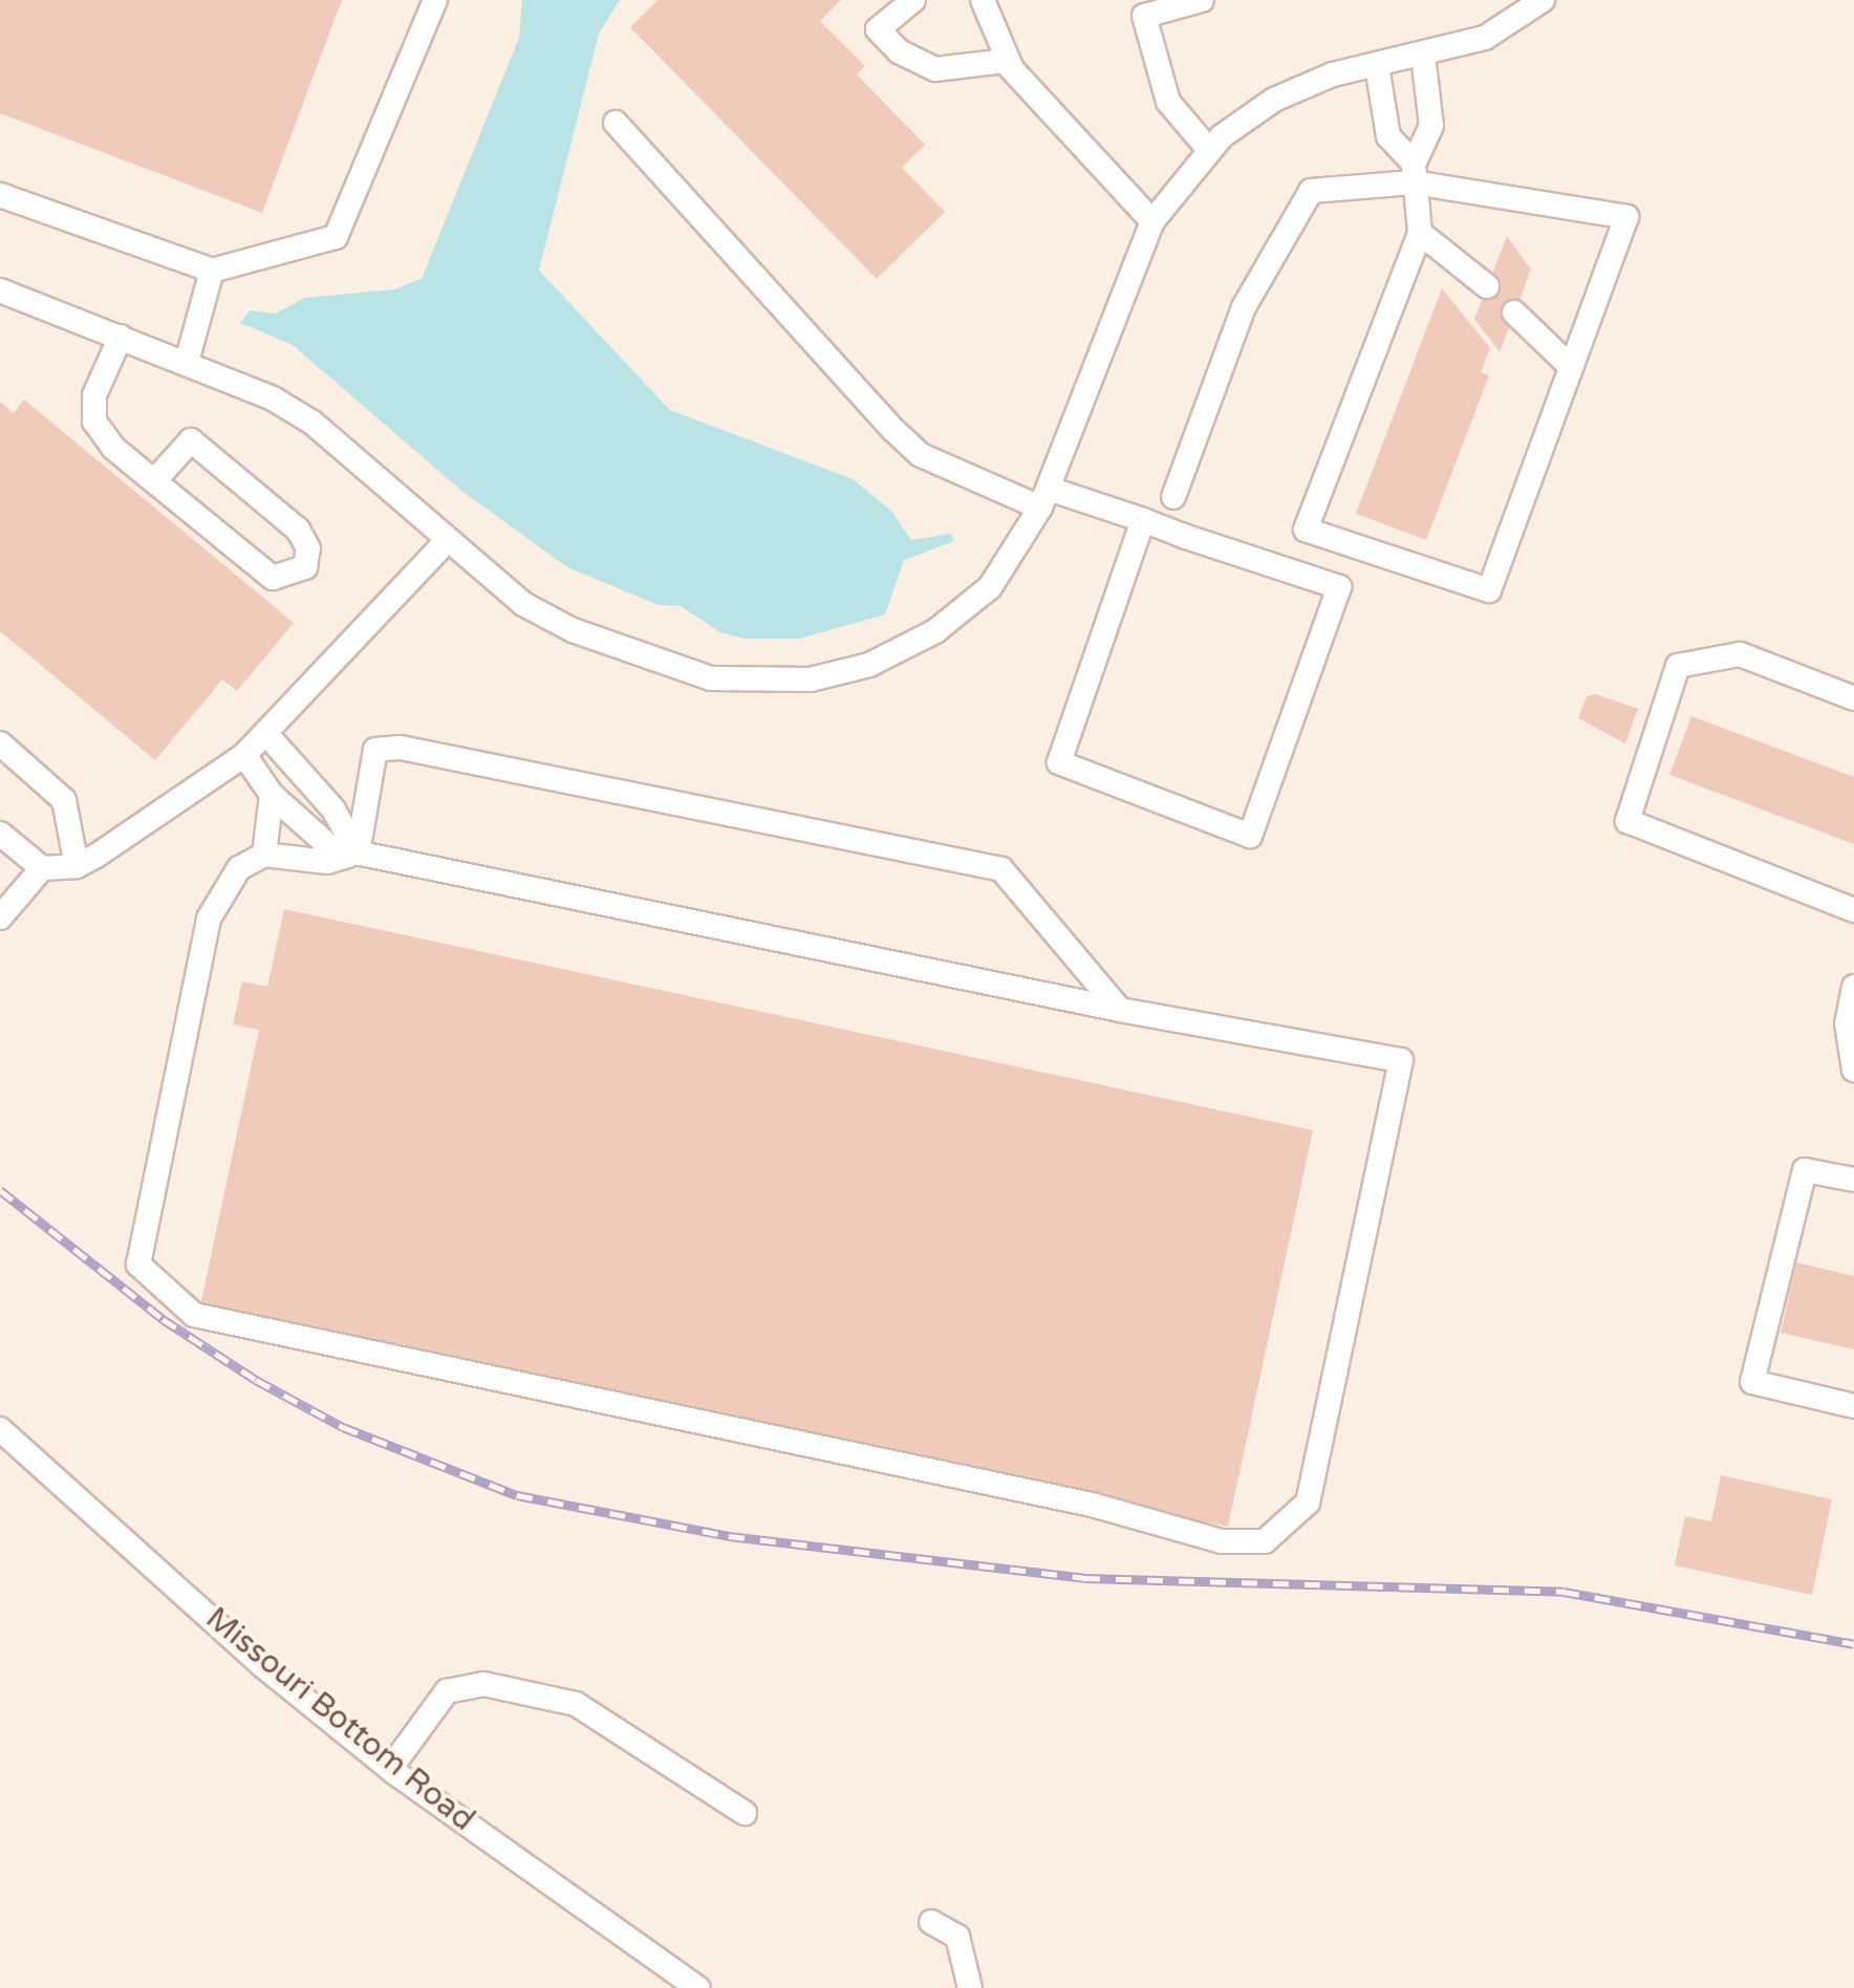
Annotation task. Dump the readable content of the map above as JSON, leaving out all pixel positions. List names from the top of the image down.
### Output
{
  "streets": {
    "street": ["Missouri Bottom Road"]
  }
}
